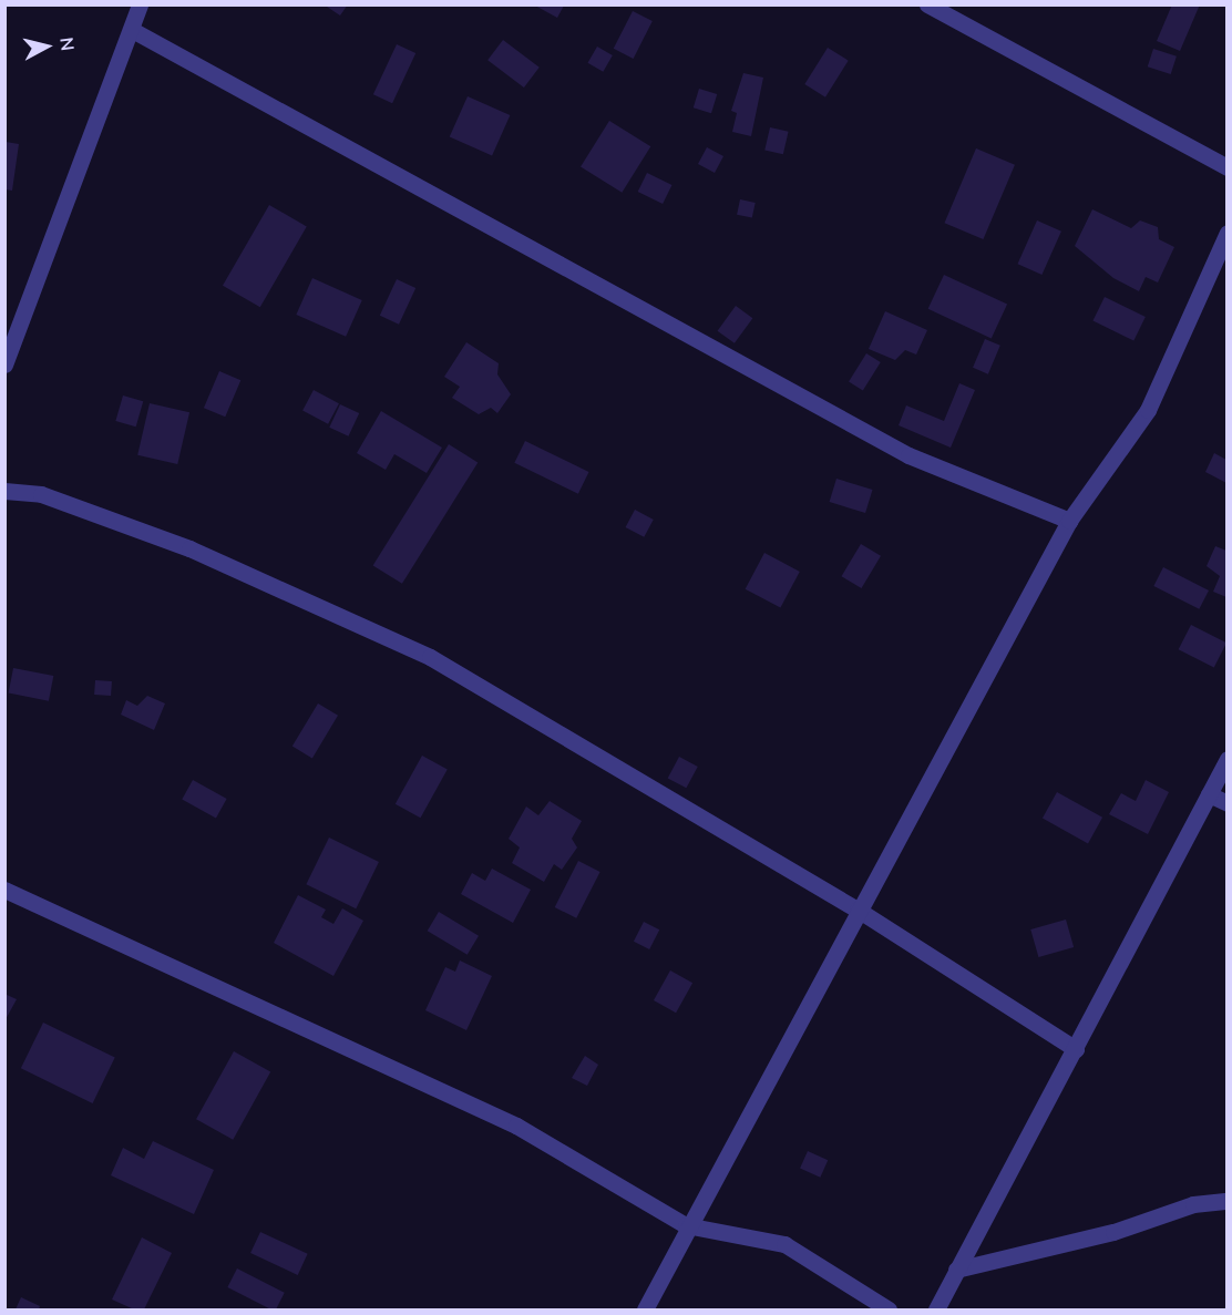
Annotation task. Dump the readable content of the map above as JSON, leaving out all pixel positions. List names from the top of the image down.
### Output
{
  "north": "right"
}
